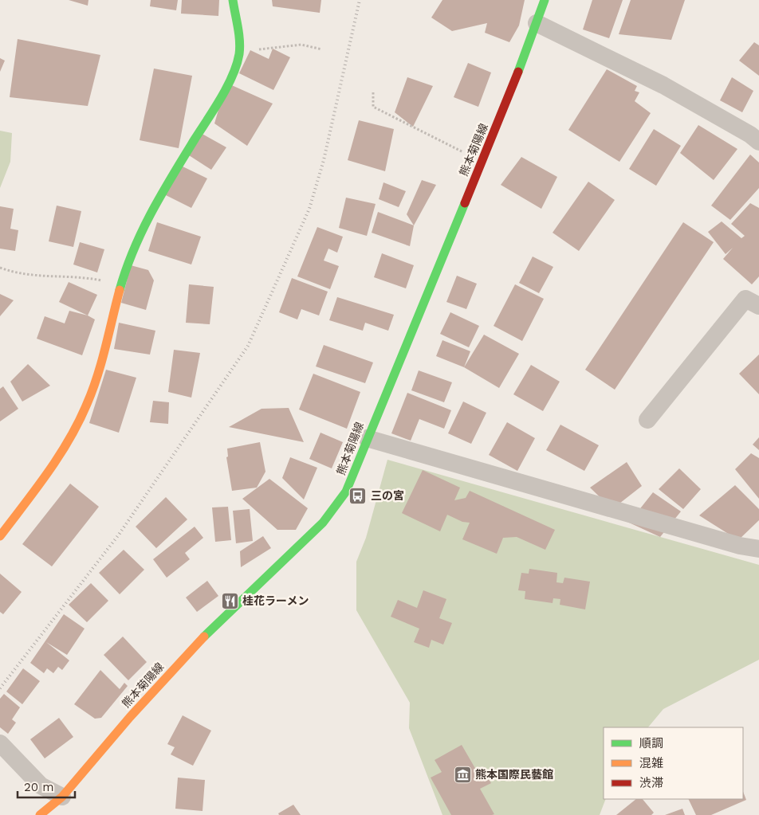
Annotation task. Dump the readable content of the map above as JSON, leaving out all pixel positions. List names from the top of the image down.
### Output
{
  "streets": {
    "main road": ["熊本菊陽線"]
  },
  "places": {
    "bus stop": ["三の宮"],
    "restaurant": ["桂花ラーメン"],
    "museum": ["熊本国際民藝館"]
  },
  "legend": ["順調", "混雑", "渋滞"],
  "scale_bar": "20 m"
}
